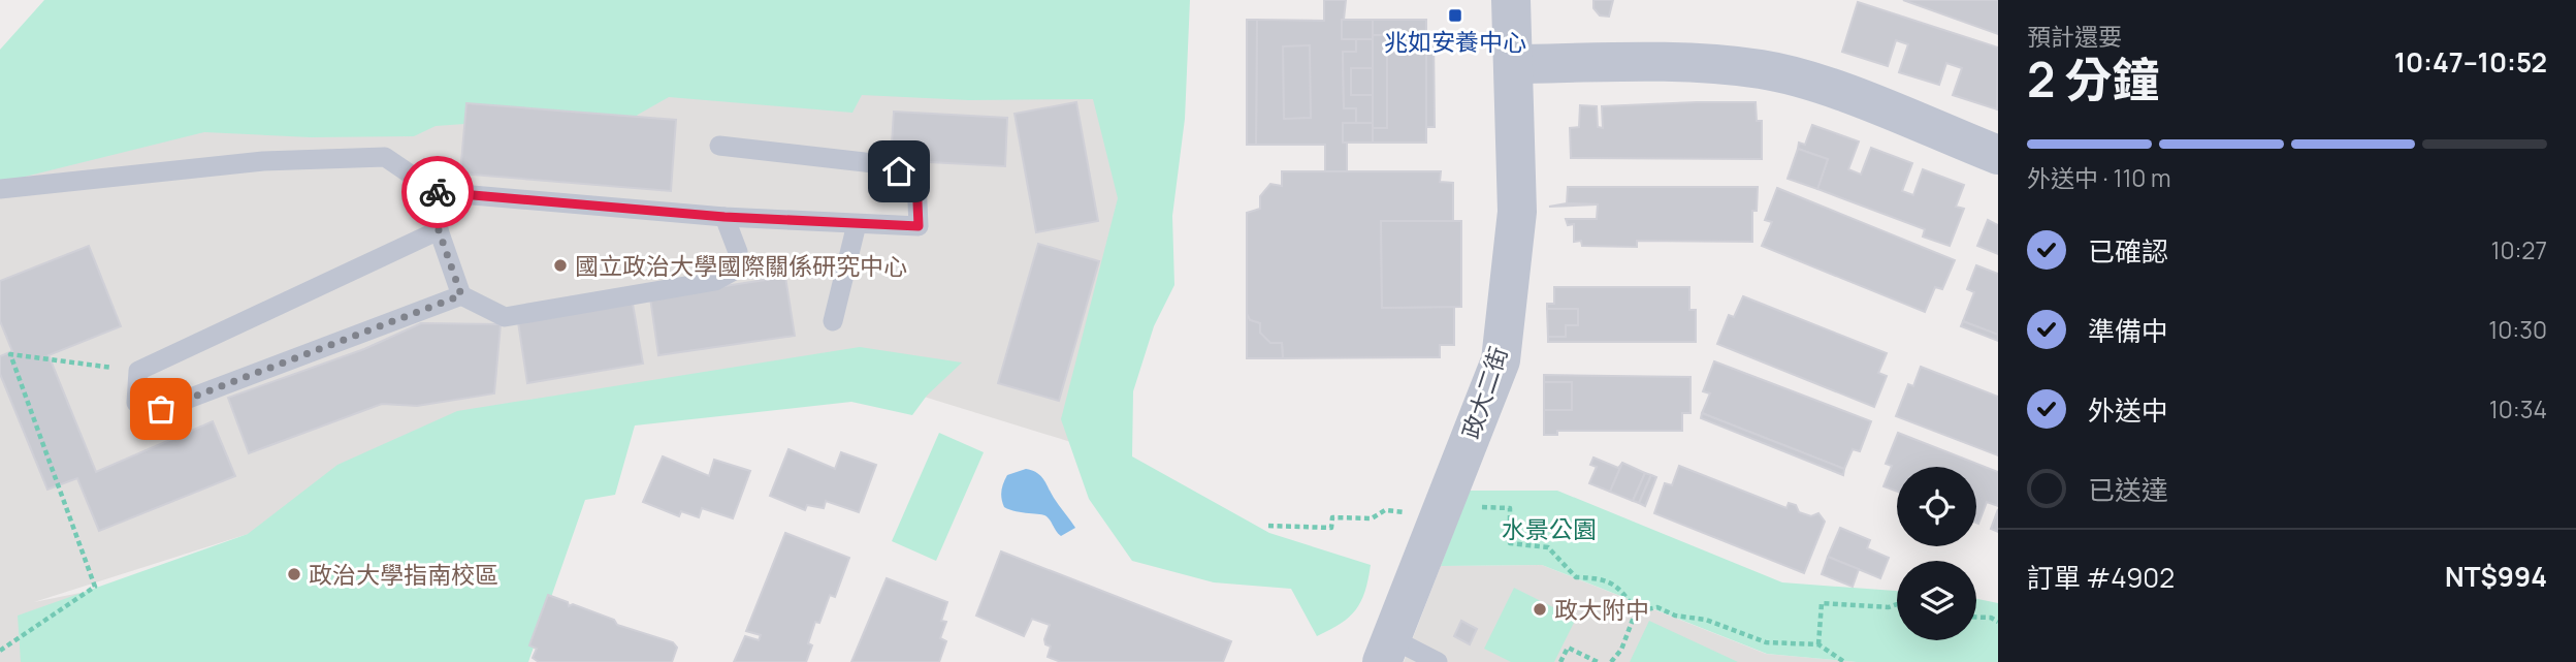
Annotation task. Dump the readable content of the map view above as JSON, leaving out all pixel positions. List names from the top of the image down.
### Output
{
  "streets": {
    "street": ["政大二街"]
  },
  "parks": ["水景公園"],
  "places": {
    "transit": ["兆如安養中心"],
    "other": ["國立政治大學國際關係研究中心", "政治大學指南校區", "政大附中"]
  },
  "page": {
    "heading": ["2 分鐘", "預計還要", "10:47–10:52"],
    "panel": ["訂單 #4902", "NT$994"],
    "bar": "外送中 · 110 m",
    "list": [
      ["已確認", "10:27"],
      ["準備中", "10:30"],
      ["外送中", "10:34"],
      "已送達"
    ]
  }
}
